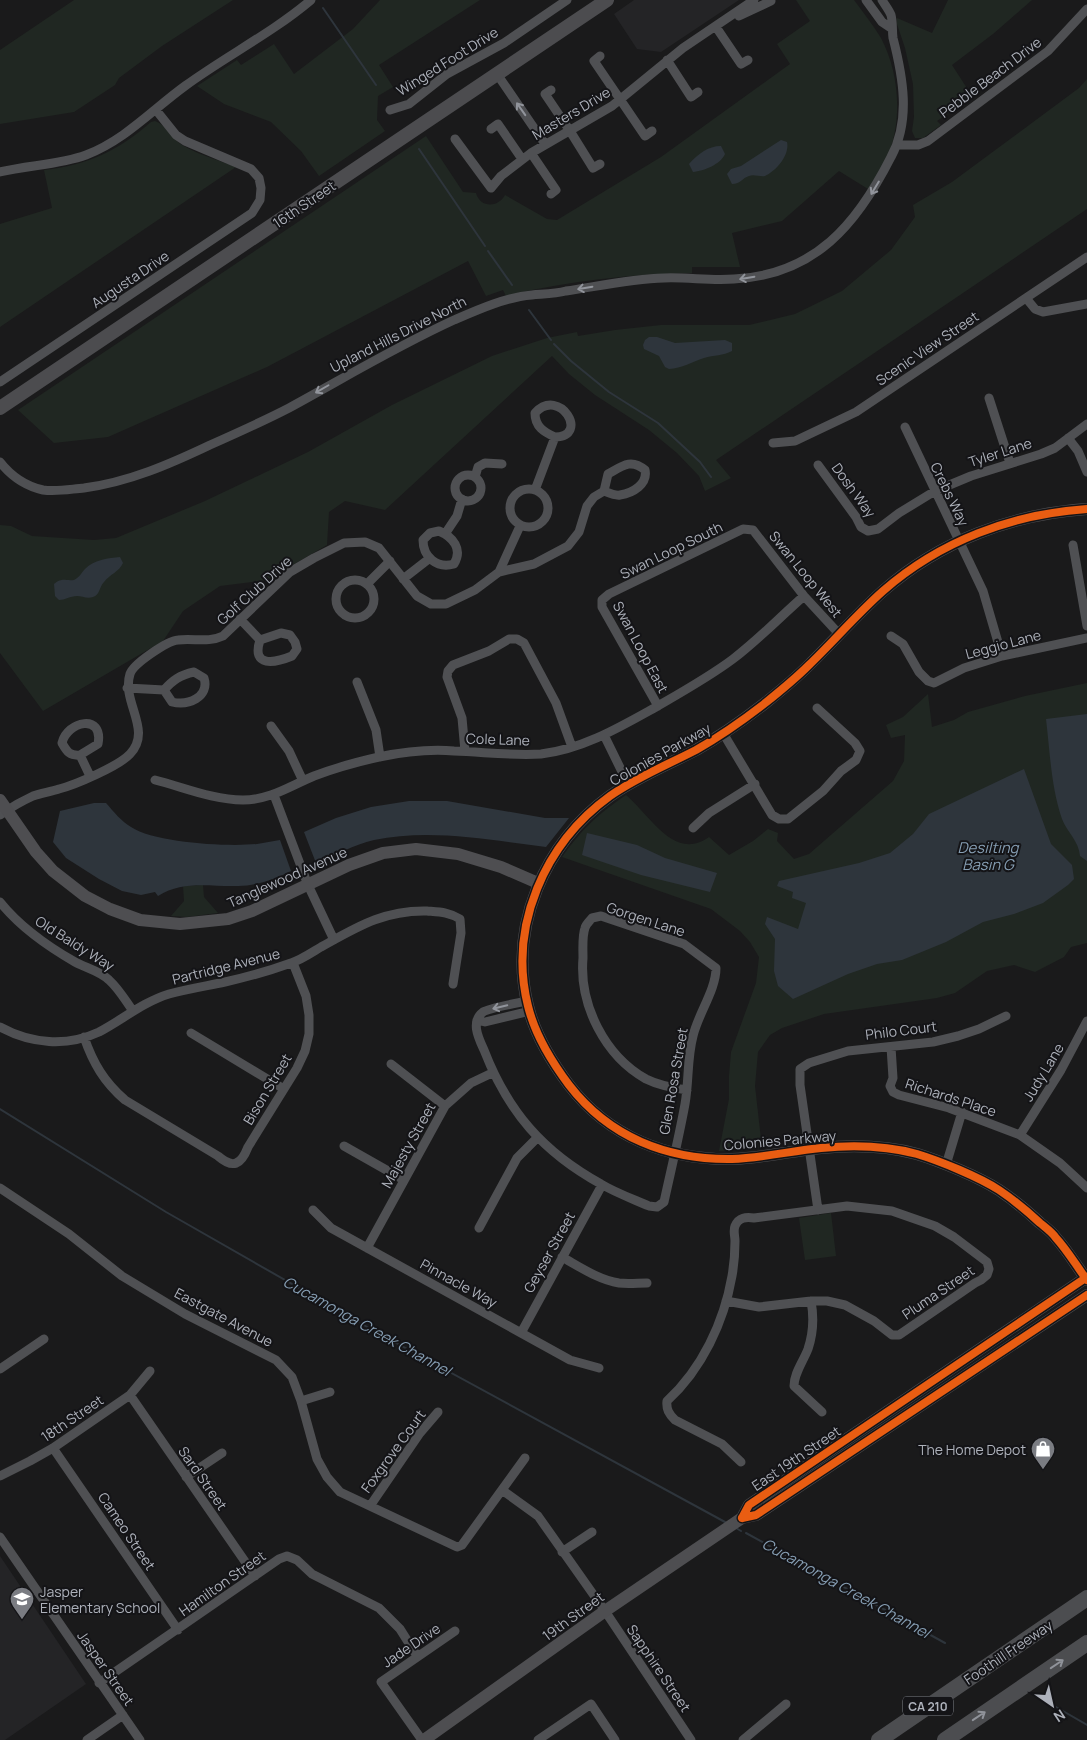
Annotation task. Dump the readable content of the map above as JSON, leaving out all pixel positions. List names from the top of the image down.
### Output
{
  "streets": {
    "highway": ["Foothill Freeway", "CA 210"],
    "main road": ["16th Street"],
    "street": [
      "Winged Foot Drive",
      "Pebble Beach Drive",
      "Masters Drive",
      "Augusta Drive",
      "Upland Hills Drive North",
      "Scenic View Street",
      "Tyler Lane",
      "Dosh Way",
      "Crebs Way",
      "Swan Loop South",
      "Swan Loop West",
      "Golf Club Drive",
      "Leggio Lane",
      "Swan Loop East",
      "Cole Lane",
      "Colonies Parkway",
      "Tanglewood Avenue",
      "Gorgen Lane",
      "Old Baldy Way",
      "Partridge Avenue",
      "Philo Court",
      "Judy Lane",
      "Glen Rosa Street",
      "Bison Street",
      "Richards Place",
      "Majesty Street",
      "Geyser Street",
      "Pinnacle Way",
      "Pluma Street",
      "Eastgate Avenue",
      "18th Street",
      "Foxgrove Court",
      "East 19th Street",
      "Sard Street",
      "Cameo Street",
      "Hamilton Street",
      "19th Street",
      "Jade Drive",
      "Jasper Street",
      "Sapphire Street"
    ]
  },
  "crossings": [
    ["Pebble Beach Drive", "Upland Hills Drive North"],
    ["Tyler Lane", "Dosh Way"],
    ["Tyler Lane", "Crebs Way"],
    ["Crebs Way", "Leggio Lane"],
    ["Crebs Way", "Colonies Parkway"],
    ["Swan Loop South", "Swan Loop West"],
    ["Swan Loop South", "Swan Loop East"],
    ["Swan Loop West", "Cole Lane"],
    ["Swan Loop West", "Colonies Parkway"],
    ["Swan Loop East", "Cole Lane"],
    ["Colonies Parkway", "Tanglewood Avenue"],
    ["Colonies Parkway", "Philo Court"],
    ["Colonies Parkway", "Glen Rosa Street"],
    ["Colonies Parkway", "East 19th Street"],
    ["Gorgen Lane", "Glen Rosa Street"],
    ["Old Baldy Way", "Partridge Avenue"],
    ["Partridge Avenue", "Bison Street"],
    ["Philo Court", "Richards Place"],
    ["Judy Lane", "Richards Place"],
    ["Glen Rosa Street", "Geyser Street"],
    ["Majesty Street", "Pinnacle Way"],
    ["Geyser Street", "Pinnacle Way"],
    ["Eastgate Avenue", "Foxgrove Court"],
    ["Eastgate Avenue", "Sapphire Street"],
    ["18th Street", "Sard Street"],
    ["18th Street", "Cameo Street"],
    ["East 19th Street", "19th Street"],
    ["Sard Street", "Hamilton Street"],
    ["Cameo Street", "Hamilton Street"],
    ["Hamilton Street", "Jade Drive"],
    ["Hamilton Street", "Jasper Street"],
    ["19th Street", "Jade Drive"],
    ["19th Street", "Sapphire Street"]
  ],
  "one_way": ["Upland Hills Drive North"],
  "water": ["Desilting Basin G", "Cucamonga Creek Channel"],
  "places": {
    "shop": ["The Home Depot"],
    "school or university": ["Jasper Elementary School"]
  },
  "north": "bottom right"
}
